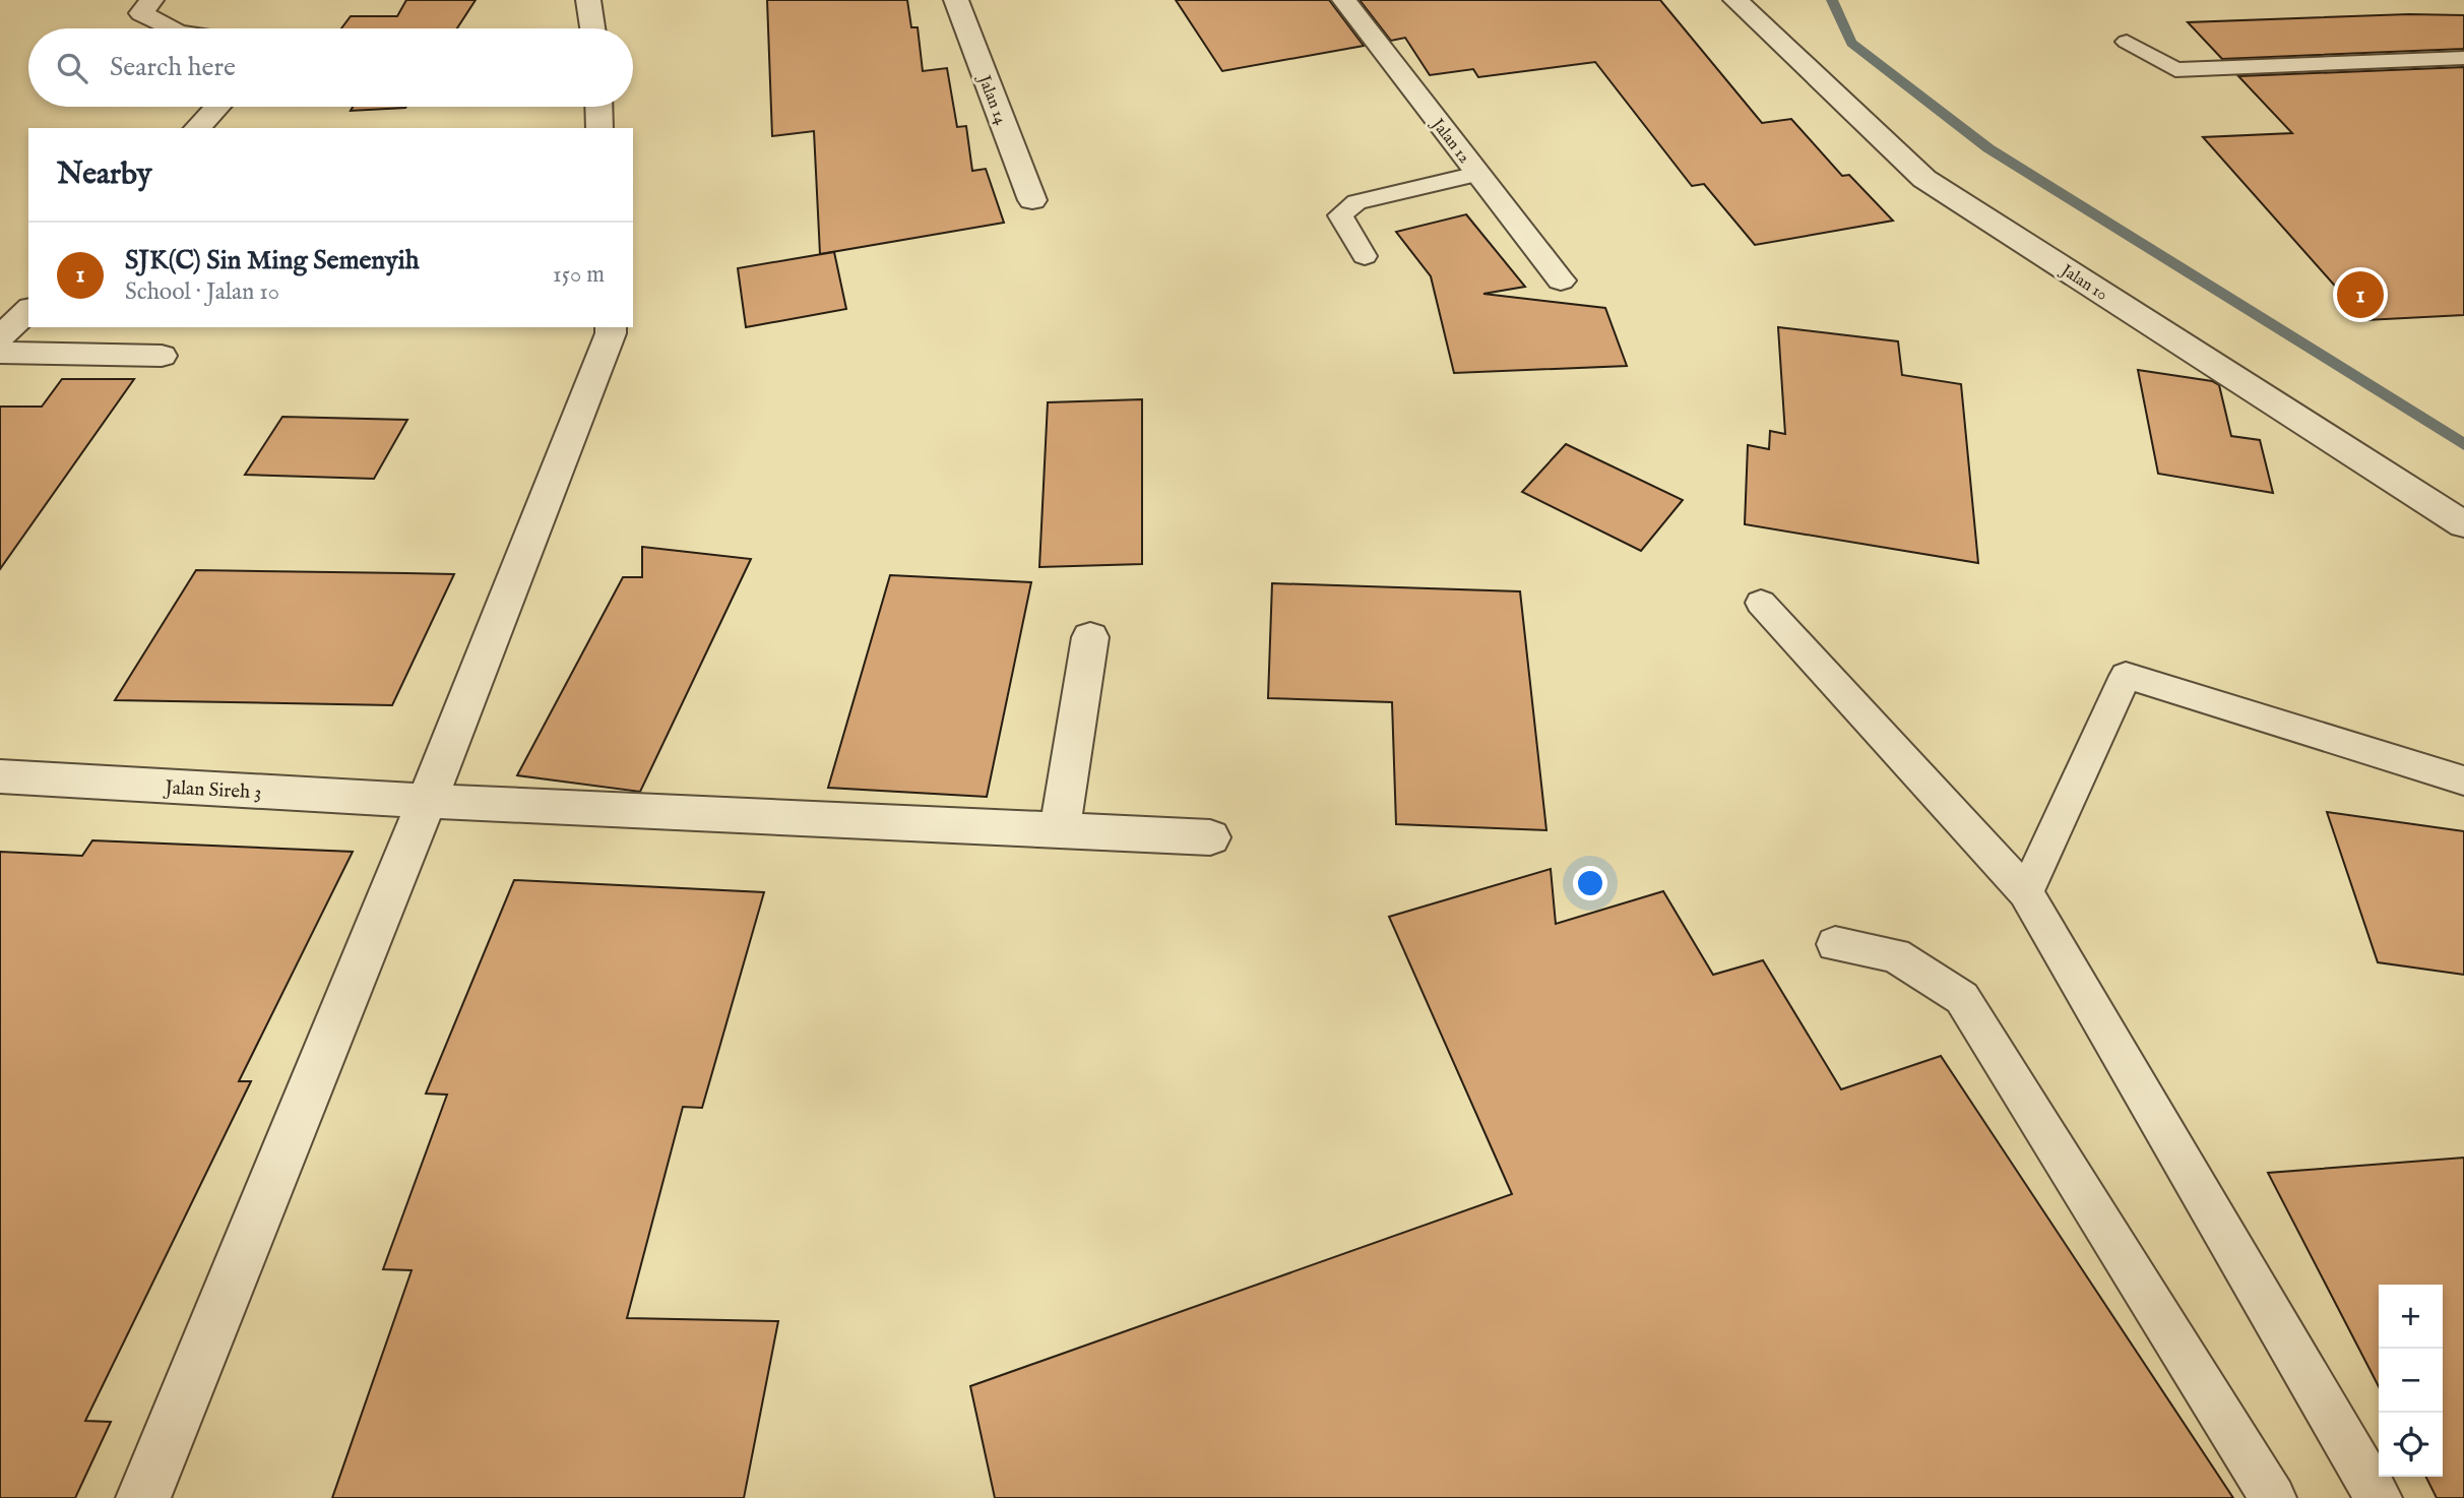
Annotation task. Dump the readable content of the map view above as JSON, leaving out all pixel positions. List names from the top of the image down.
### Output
{
  "streets": {
    "street": [
      "Jalan 14",
      "Jalan 12",
      "Jalan 10",
      "Jalan Sireh 3"
    ]
  },
  "page": {
    "search": "Search here",
    "heading": "Nearby",
    "list": [
      {
        "mark": "1",
        "name": "SJK(C) Sin Ming Semenyih",
        "note": "School · Jalan 10",
        "value": "150 m"
      }
    ],
    "pins": "1",
    "map_buttons": ["+", "−"]
  }
}
